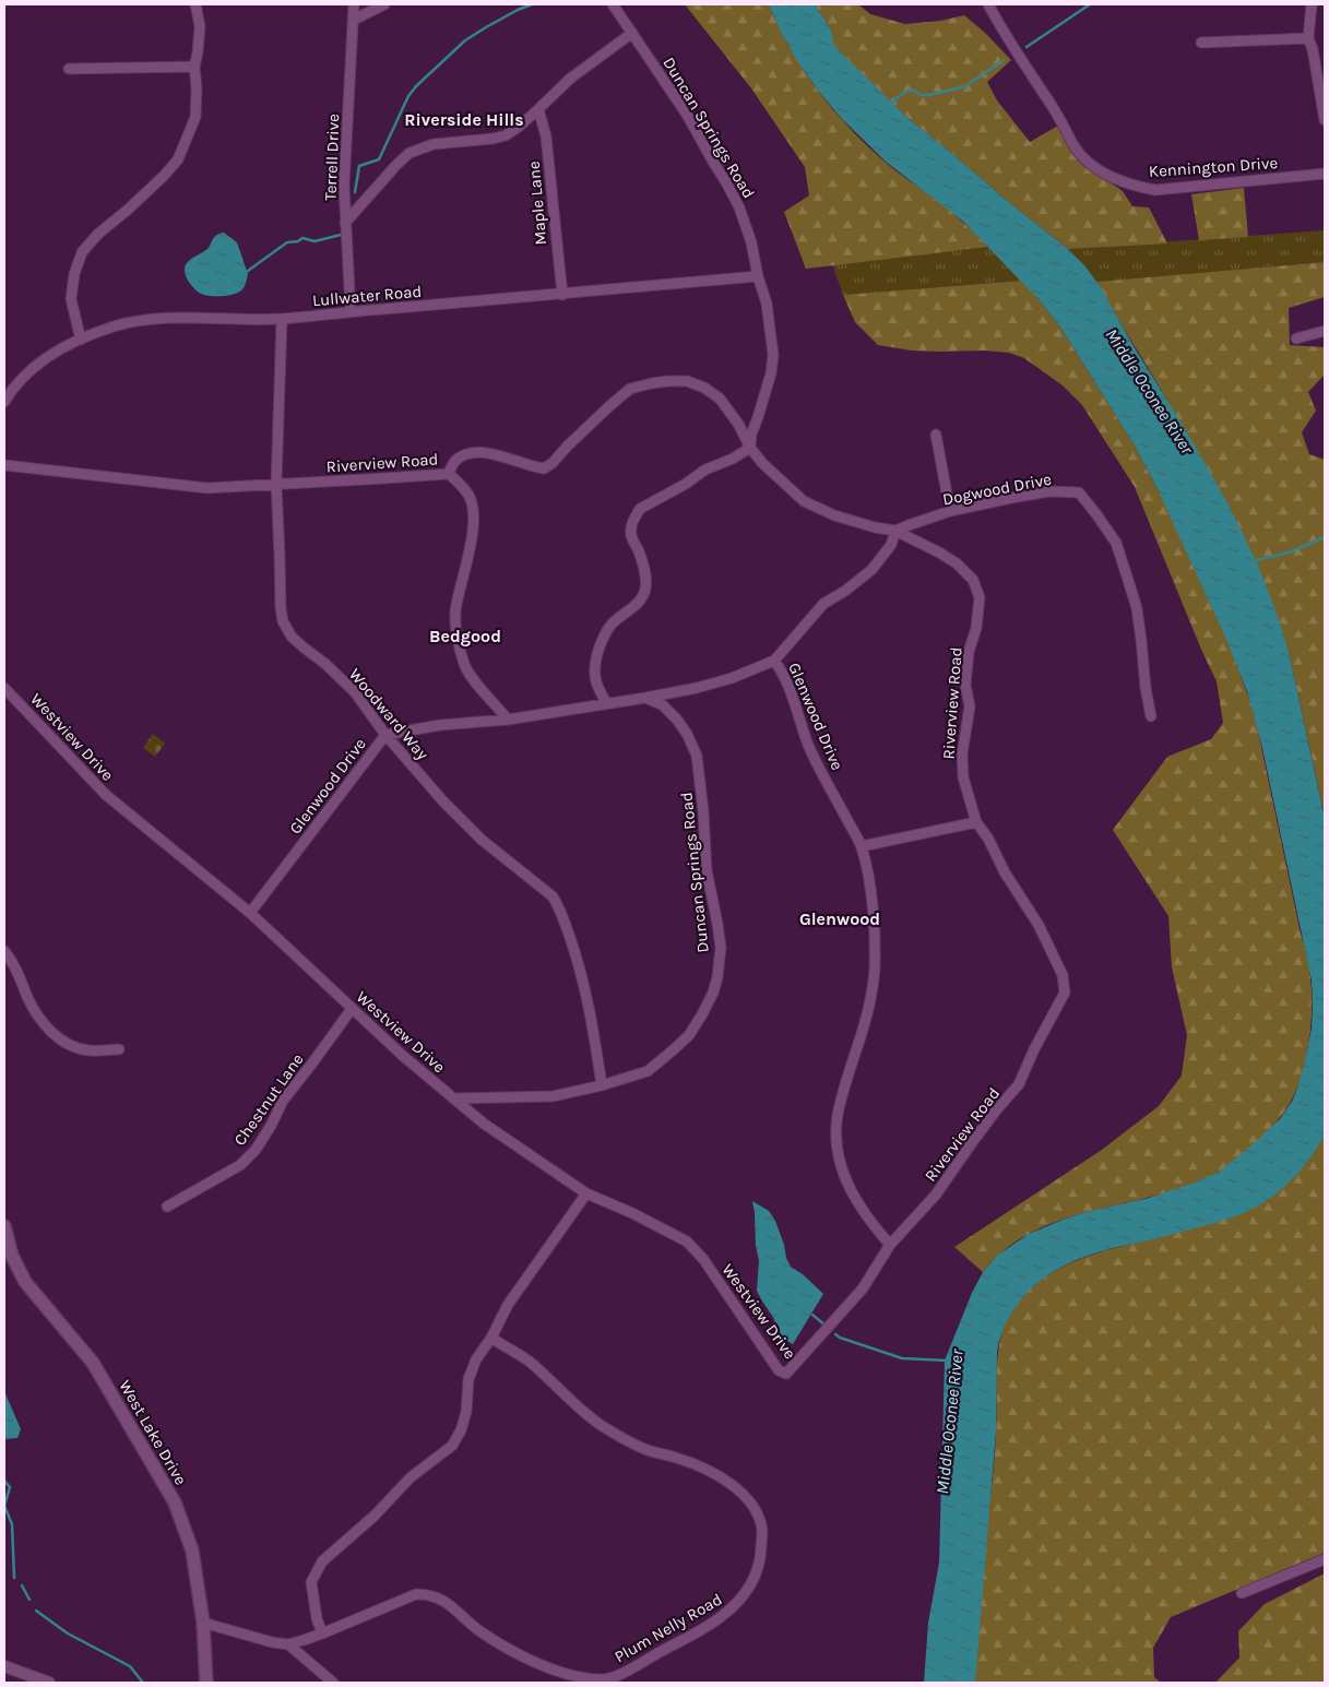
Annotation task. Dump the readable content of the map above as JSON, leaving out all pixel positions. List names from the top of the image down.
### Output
{
  "streets": {
    "main road": ["West Lake Drive"],
    "street": [
      "Duncan Springs Road",
      "Terrell Drive",
      "Kennington Drive",
      "Maple Lane",
      "Lullwater Road",
      "Riverview Road",
      "Dogwood Drive",
      "Woodward Way",
      "Glenwood Drive",
      "Westview Drive",
      "Chestnut Lane",
      "Plum Nelly Road"
    ]
  },
  "crossings": [
    ["Duncan Springs Road", "Lullwater Road"],
    ["Duncan Springs Road", "Riverview Road"],
    ["Duncan Springs Road", "Woodward Way"],
    ["Duncan Springs Road", "Glenwood Drive"],
    ["Duncan Springs Road", "Westview Drive"],
    ["Terrell Drive", "Lullwater Road"],
    ["Maple Lane", "Lullwater Road"],
    ["Lullwater Road", "Woodward Way"],
    ["Riverview Road", "Dogwood Drive"],
    ["Riverview Road", "Woodward Way"],
    ["Riverview Road", "Glenwood Drive"],
    ["Riverview Road", "Westview Drive"],
    ["Woodward Way", "Glenwood Drive"],
    ["Glenwood Drive", "Westview Drive"],
    ["Westview Drive", "Chestnut Lane"],
    ["West Lake Drive", "Plum Nelly Road"]
  ],
  "districts": ["Riverside Hills", "Bedgood", "Glenwood"],
  "water": ["Middle Oconee River"]
}
